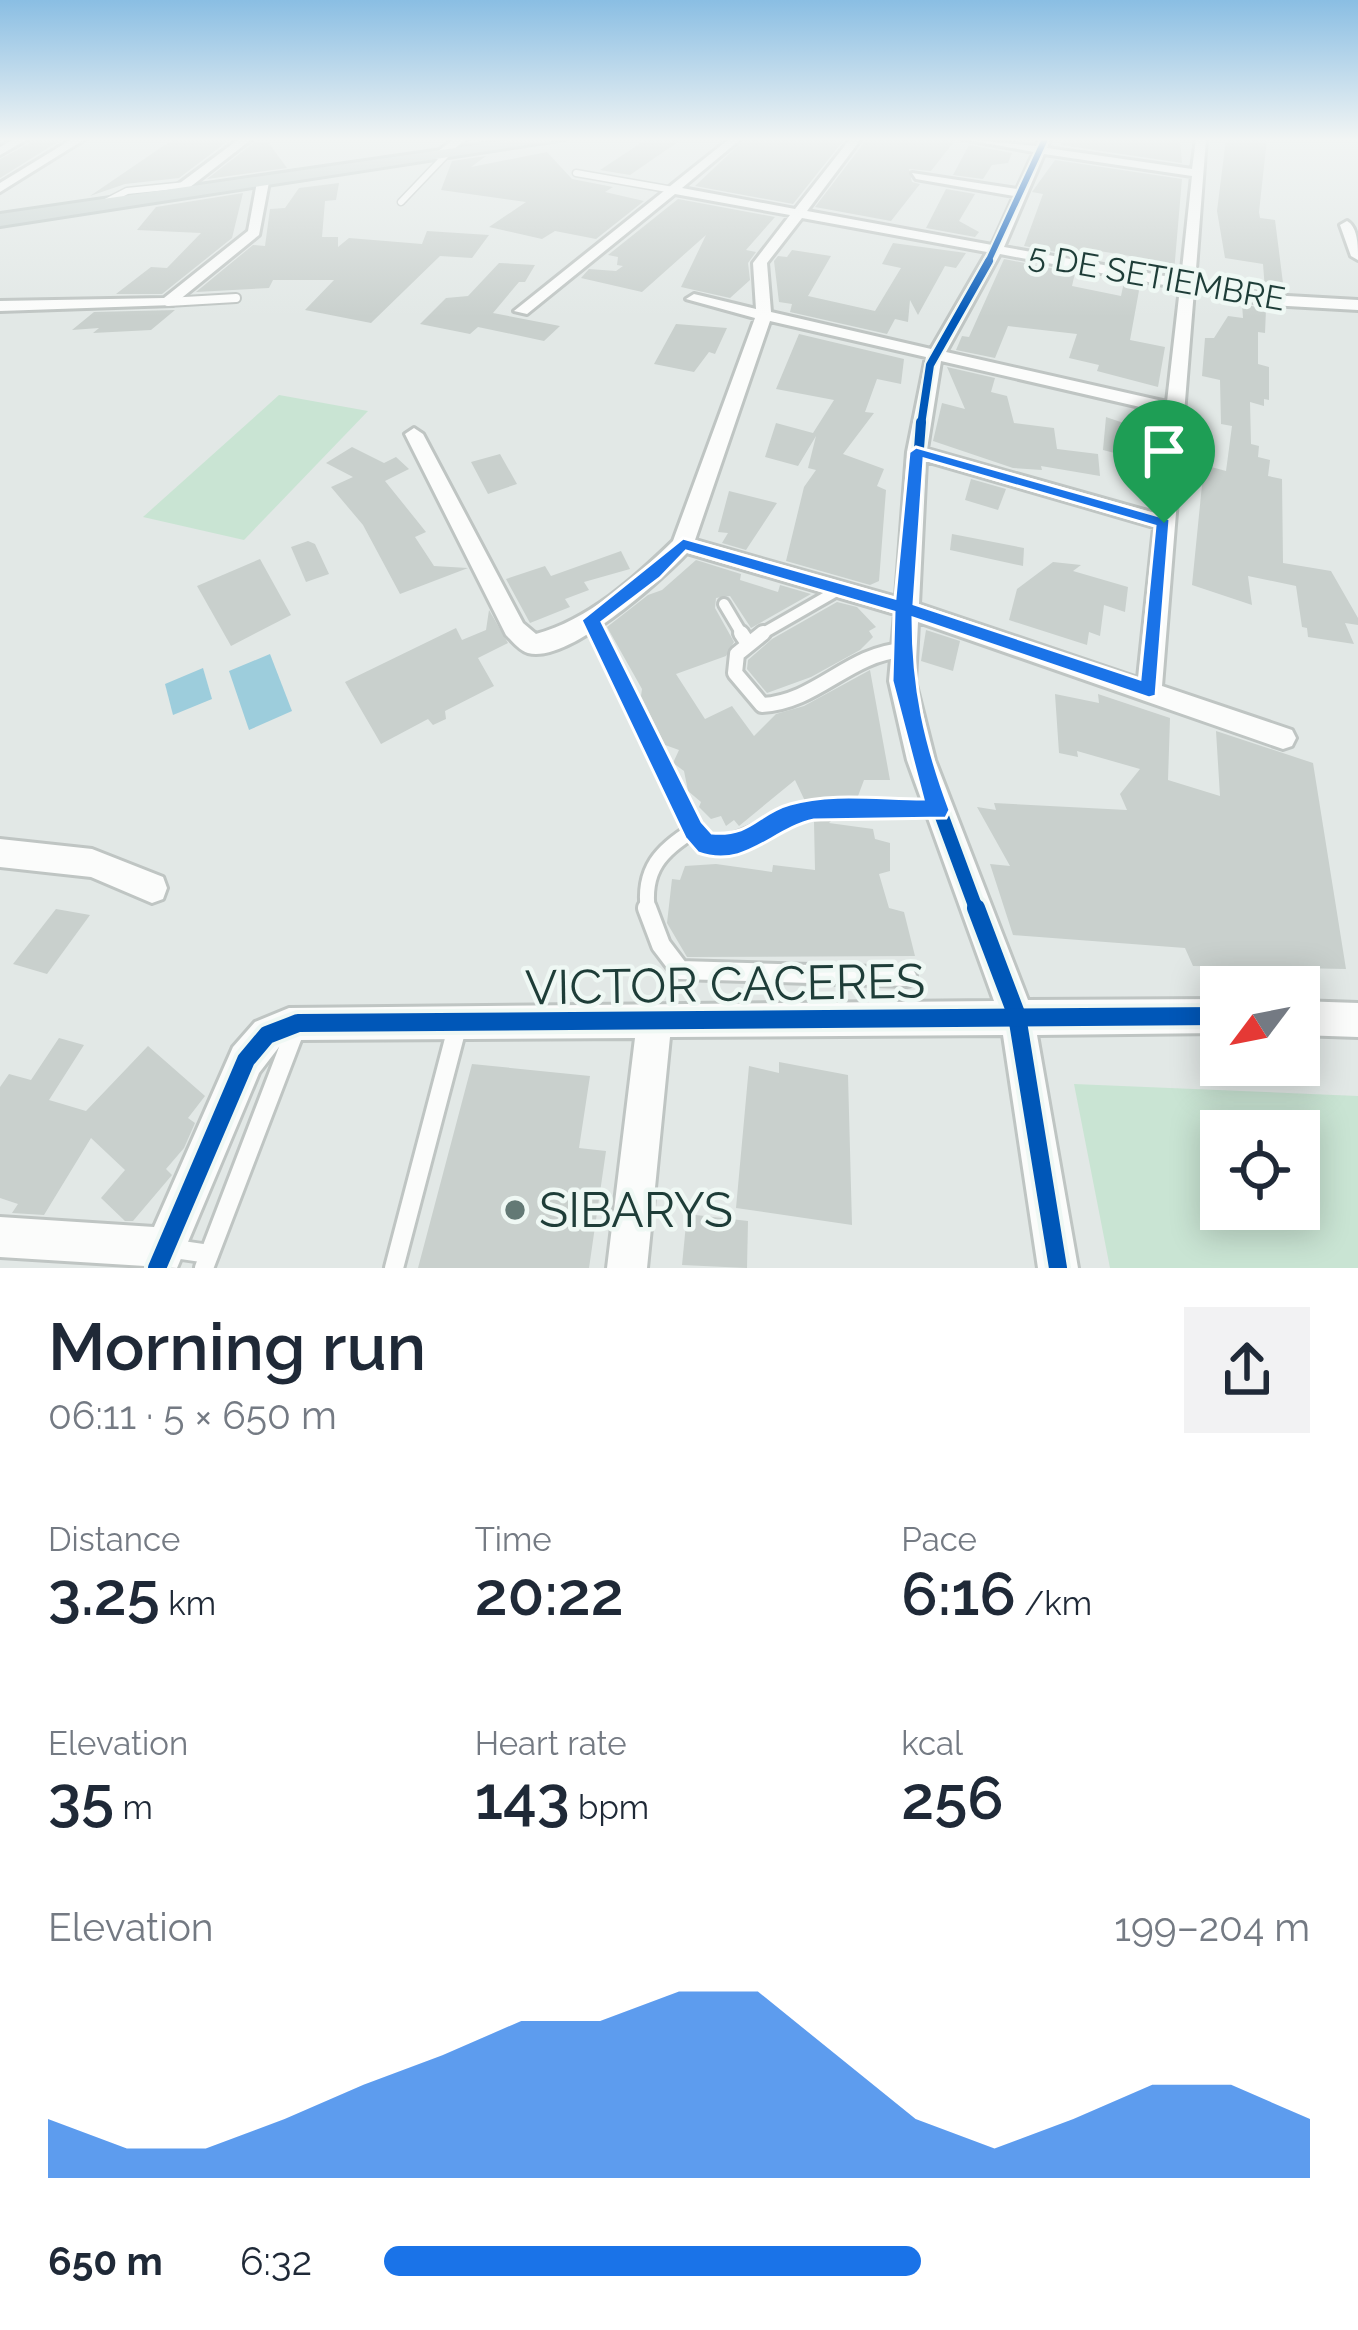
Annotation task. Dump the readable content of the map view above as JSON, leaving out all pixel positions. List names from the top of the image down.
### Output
{
  "streets": {
    "street": ["5 DE SETIEMBRE", "VICTOR CACERES"]
  },
  "places": ["SIBARYS"],
  "north": "bottom left",
  "page": {
    "heading": ["Morning run", "06:11 · 5 × 650 m"],
    "stats": [
      ["Distance", "3.25 km"],
      ["Time", "20:22"],
      ["Pace", "6:16 /km"],
      ["Elevation", "35 m"],
      ["Heart rate", "143 bpm"],
      ["kcal", "256"]
    ],
    "chart": ["Elevation", "199–204 m"],
    "list": [
      {
        "name": "650 m",
        "note": "6:32"
      }
    ]
  }
}
